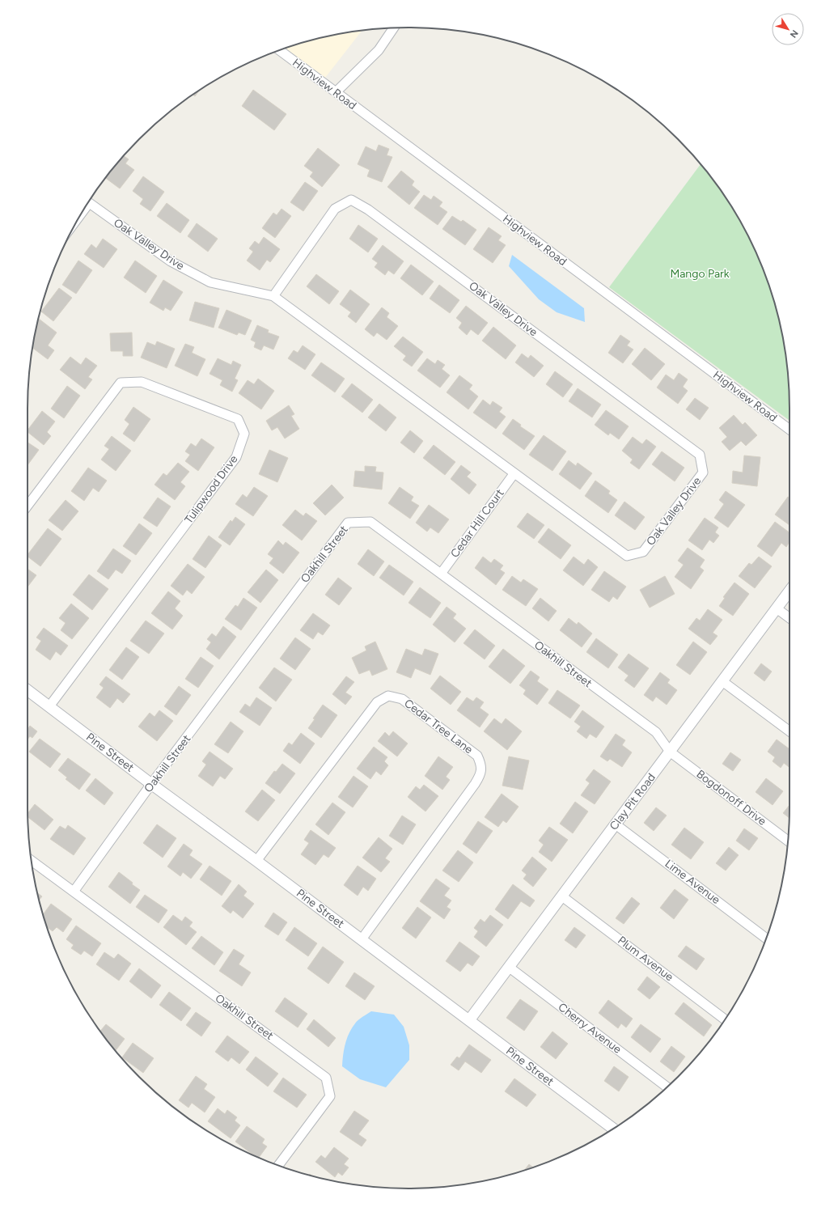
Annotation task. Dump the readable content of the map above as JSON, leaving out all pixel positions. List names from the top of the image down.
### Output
{
  "streets": {
    "street": [
      "Highview Road",
      "Oak Valley Drive",
      "Tulipwood Drive",
      "Cedar Hill Court",
      "Oakhill Street",
      "Cedar Tree Lane",
      "Pine Street",
      "Bogdonoff Drive",
      "Clay Pit Road",
      "Lime Avenue",
      "Plum Avenue",
      "Cherry Avenue"
    ]
  },
  "crossings": [
    ["Oak Valley Drive", "Cedar Hill Court"],
    ["Tulipwood Drive", "Pine Street"],
    ["Cedar Hill Court", "Oakhill Street"],
    ["Oakhill Street", "Pine Street"],
    ["Oakhill Street", "Bogdonoff Drive"],
    ["Oakhill Street", "Clay Pit Road"],
    ["Cedar Tree Lane", "Pine Street"],
    ["Pine Street", "Clay Pit Road"],
    ["Bogdonoff Drive", "Clay Pit Road"],
    ["Clay Pit Road", "Lime Avenue"],
    ["Clay Pit Road", "Plum Avenue"],
    ["Clay Pit Road", "Cherry Avenue"]
  ],
  "parks": ["Mango Park"],
  "north": "bottom right"
}
